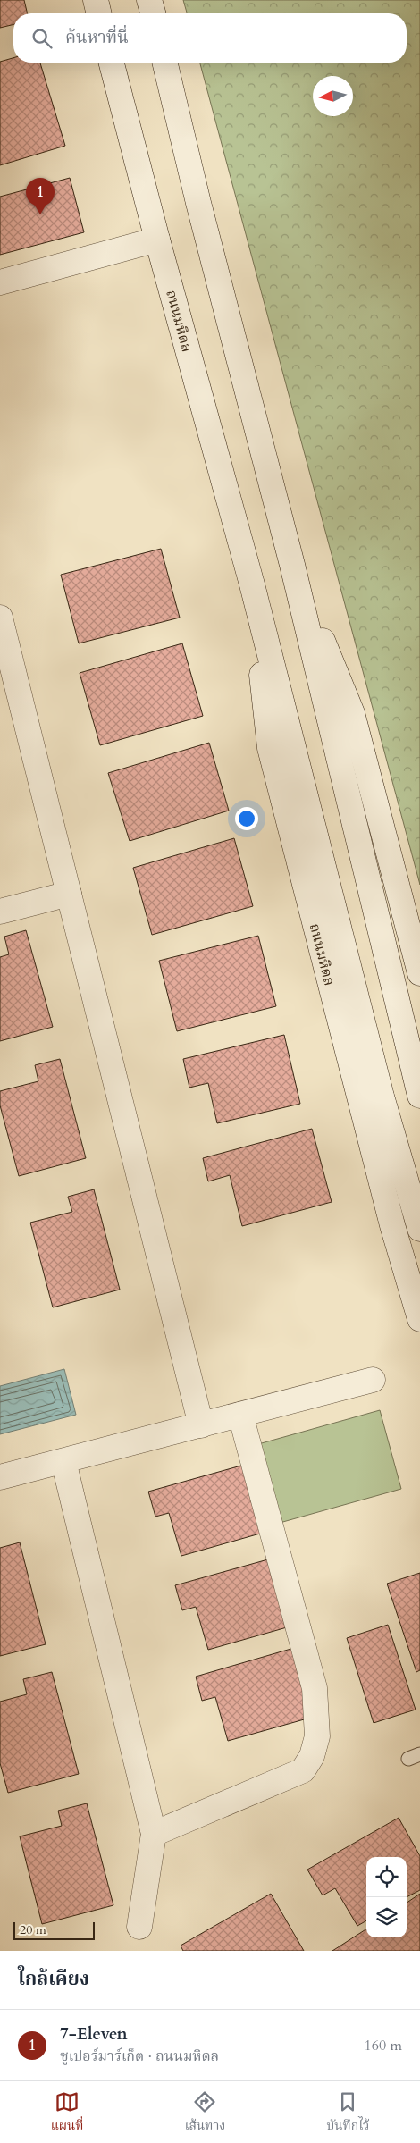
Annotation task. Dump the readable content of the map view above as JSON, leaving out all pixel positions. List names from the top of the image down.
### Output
{
  "streets": {
    "main road": ["ถนนมหิดล"]
  },
  "scale_bar": "20 m",
  "north": "left",
  "page": {
    "search": "ค้นหาที่นี่",
    "pins": "1",
    "scale": "20 m",
    "heading": "ใกล้เคียง",
    "list": [
      {
        "mark": "1",
        "name": "7-Eleven",
        "note": "ซูเปอร์มาร์เก็ต · ถนนมหิดล",
        "value": "160 m"
      }
    ],
    "nav": ["แผนที่", "เส้นทาง", "บันทึกไว้"]
  }
}
